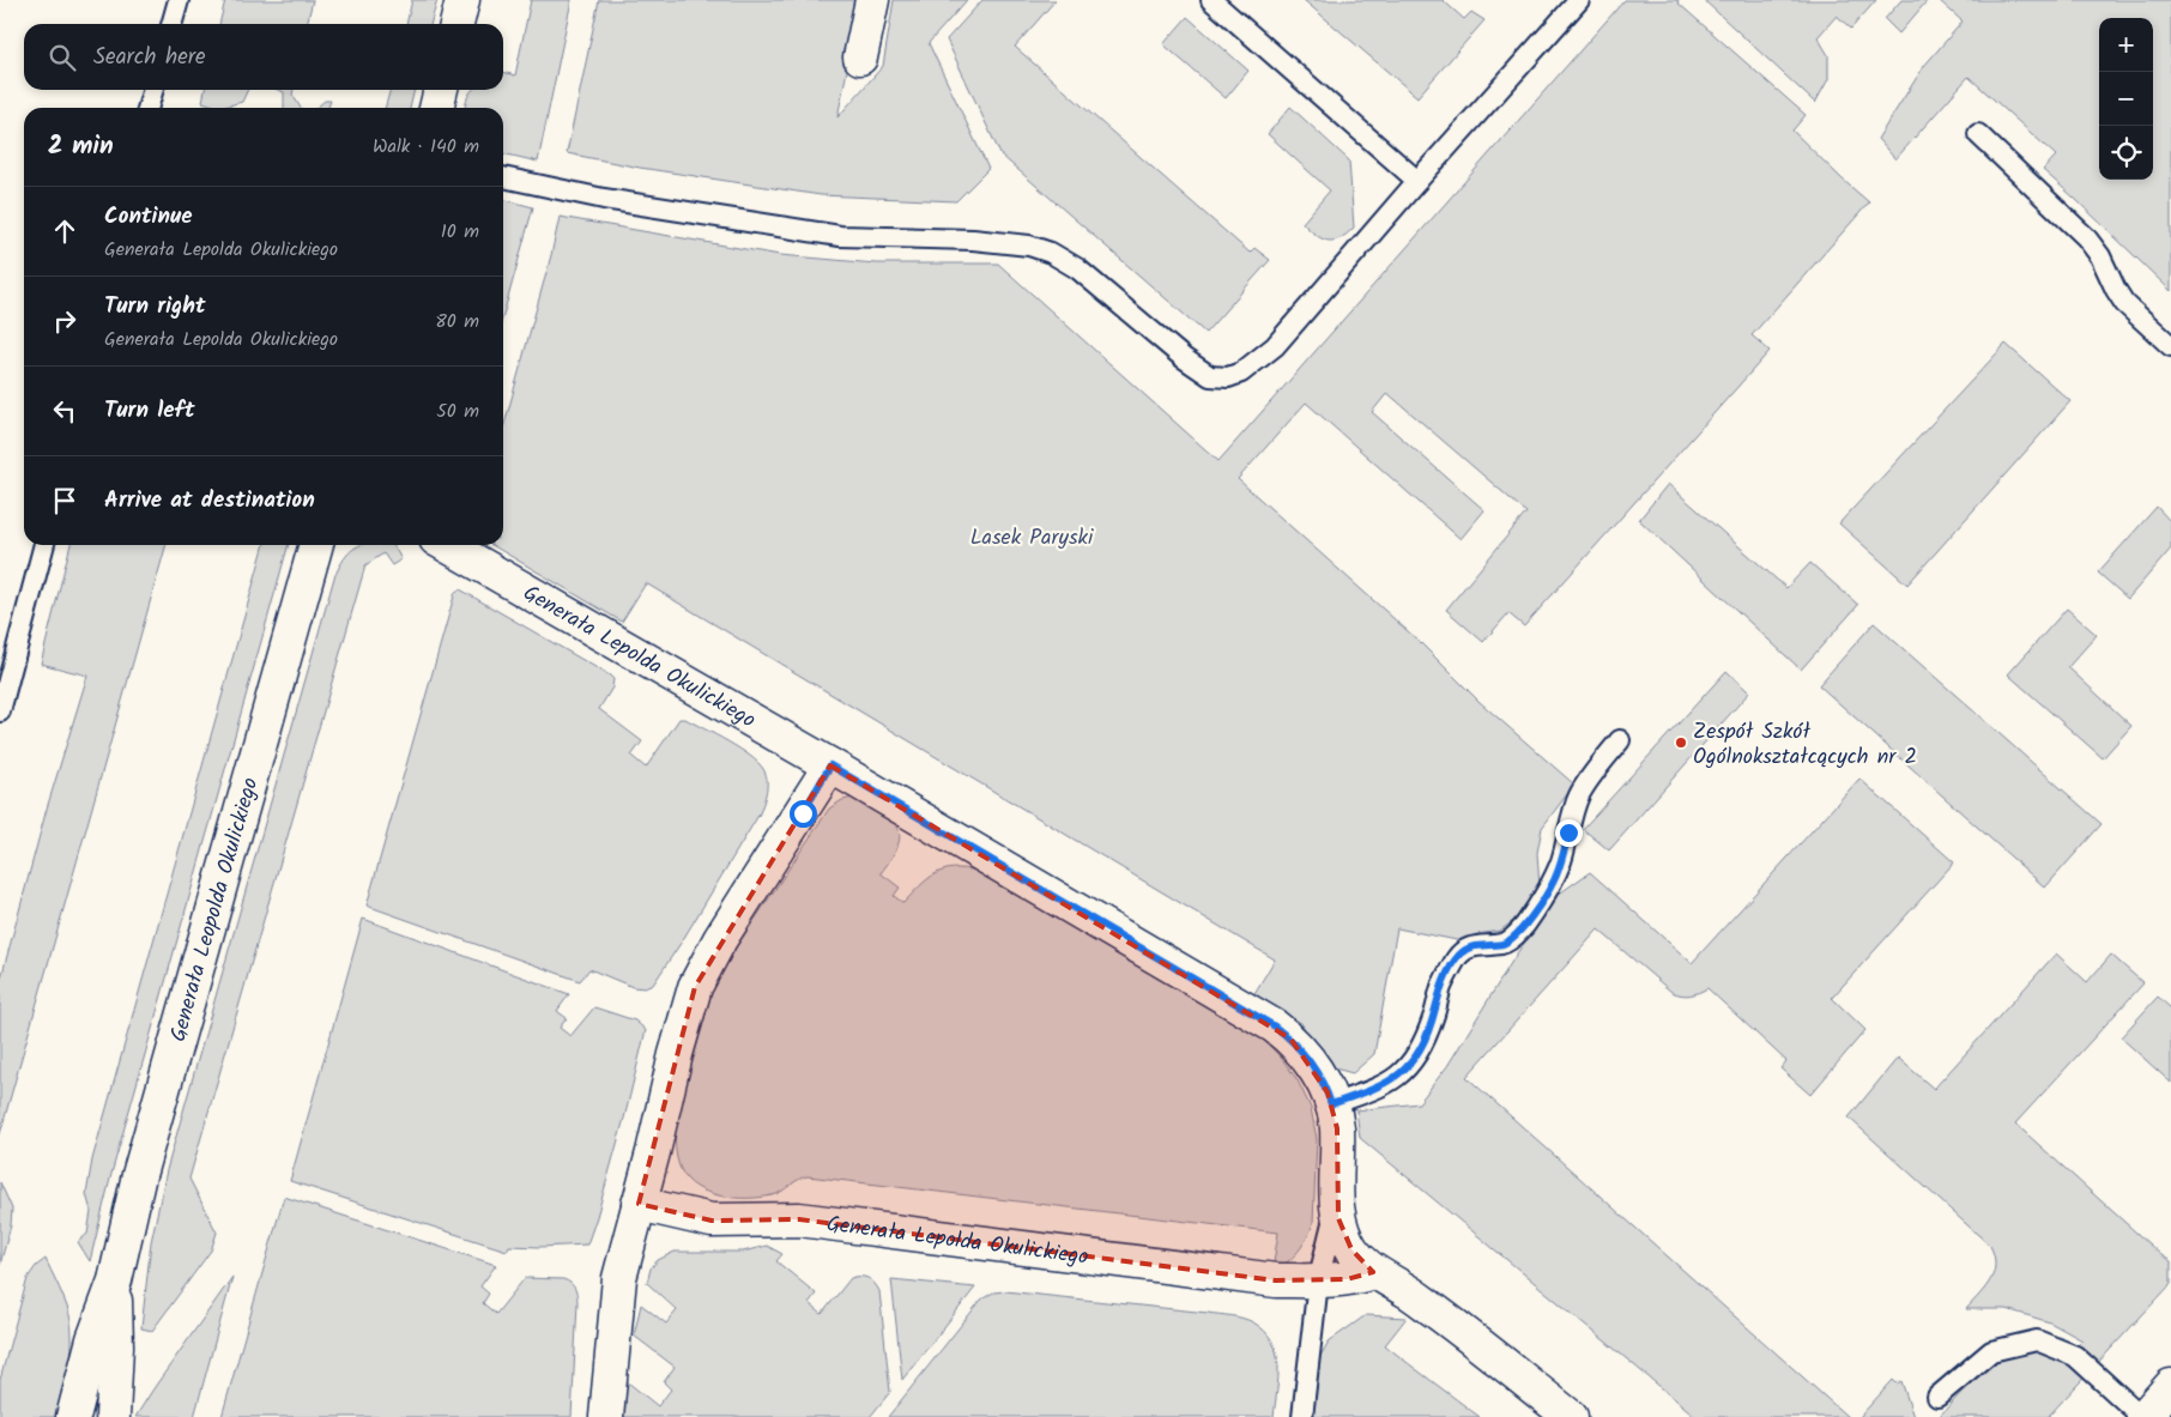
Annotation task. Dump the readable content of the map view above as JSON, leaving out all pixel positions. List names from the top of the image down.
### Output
{
  "streets": {
    "street": ["Generała Lepolda Okulickiego", "Generała Leopolda Okulickiego"]
  },
  "parks": ["Lasek Paryski"],
  "places": ["Zespół Szkół Ogólnokształcących nr 2"],
  "page": {
    "map_buttons": ["+", "−"],
    "search": "Search here",
    "heading": ["2 min", "Walk · 140 m"],
    "list": [
      ["Continue", "Generała Lepolda Okulickiego", "10 m"],
      ["Turn right", "Generała Lepolda Okulickiego", "80 m"],
      ["Turn left", "50 m"],
      "Arrive at destination"
    ]
  }
}
